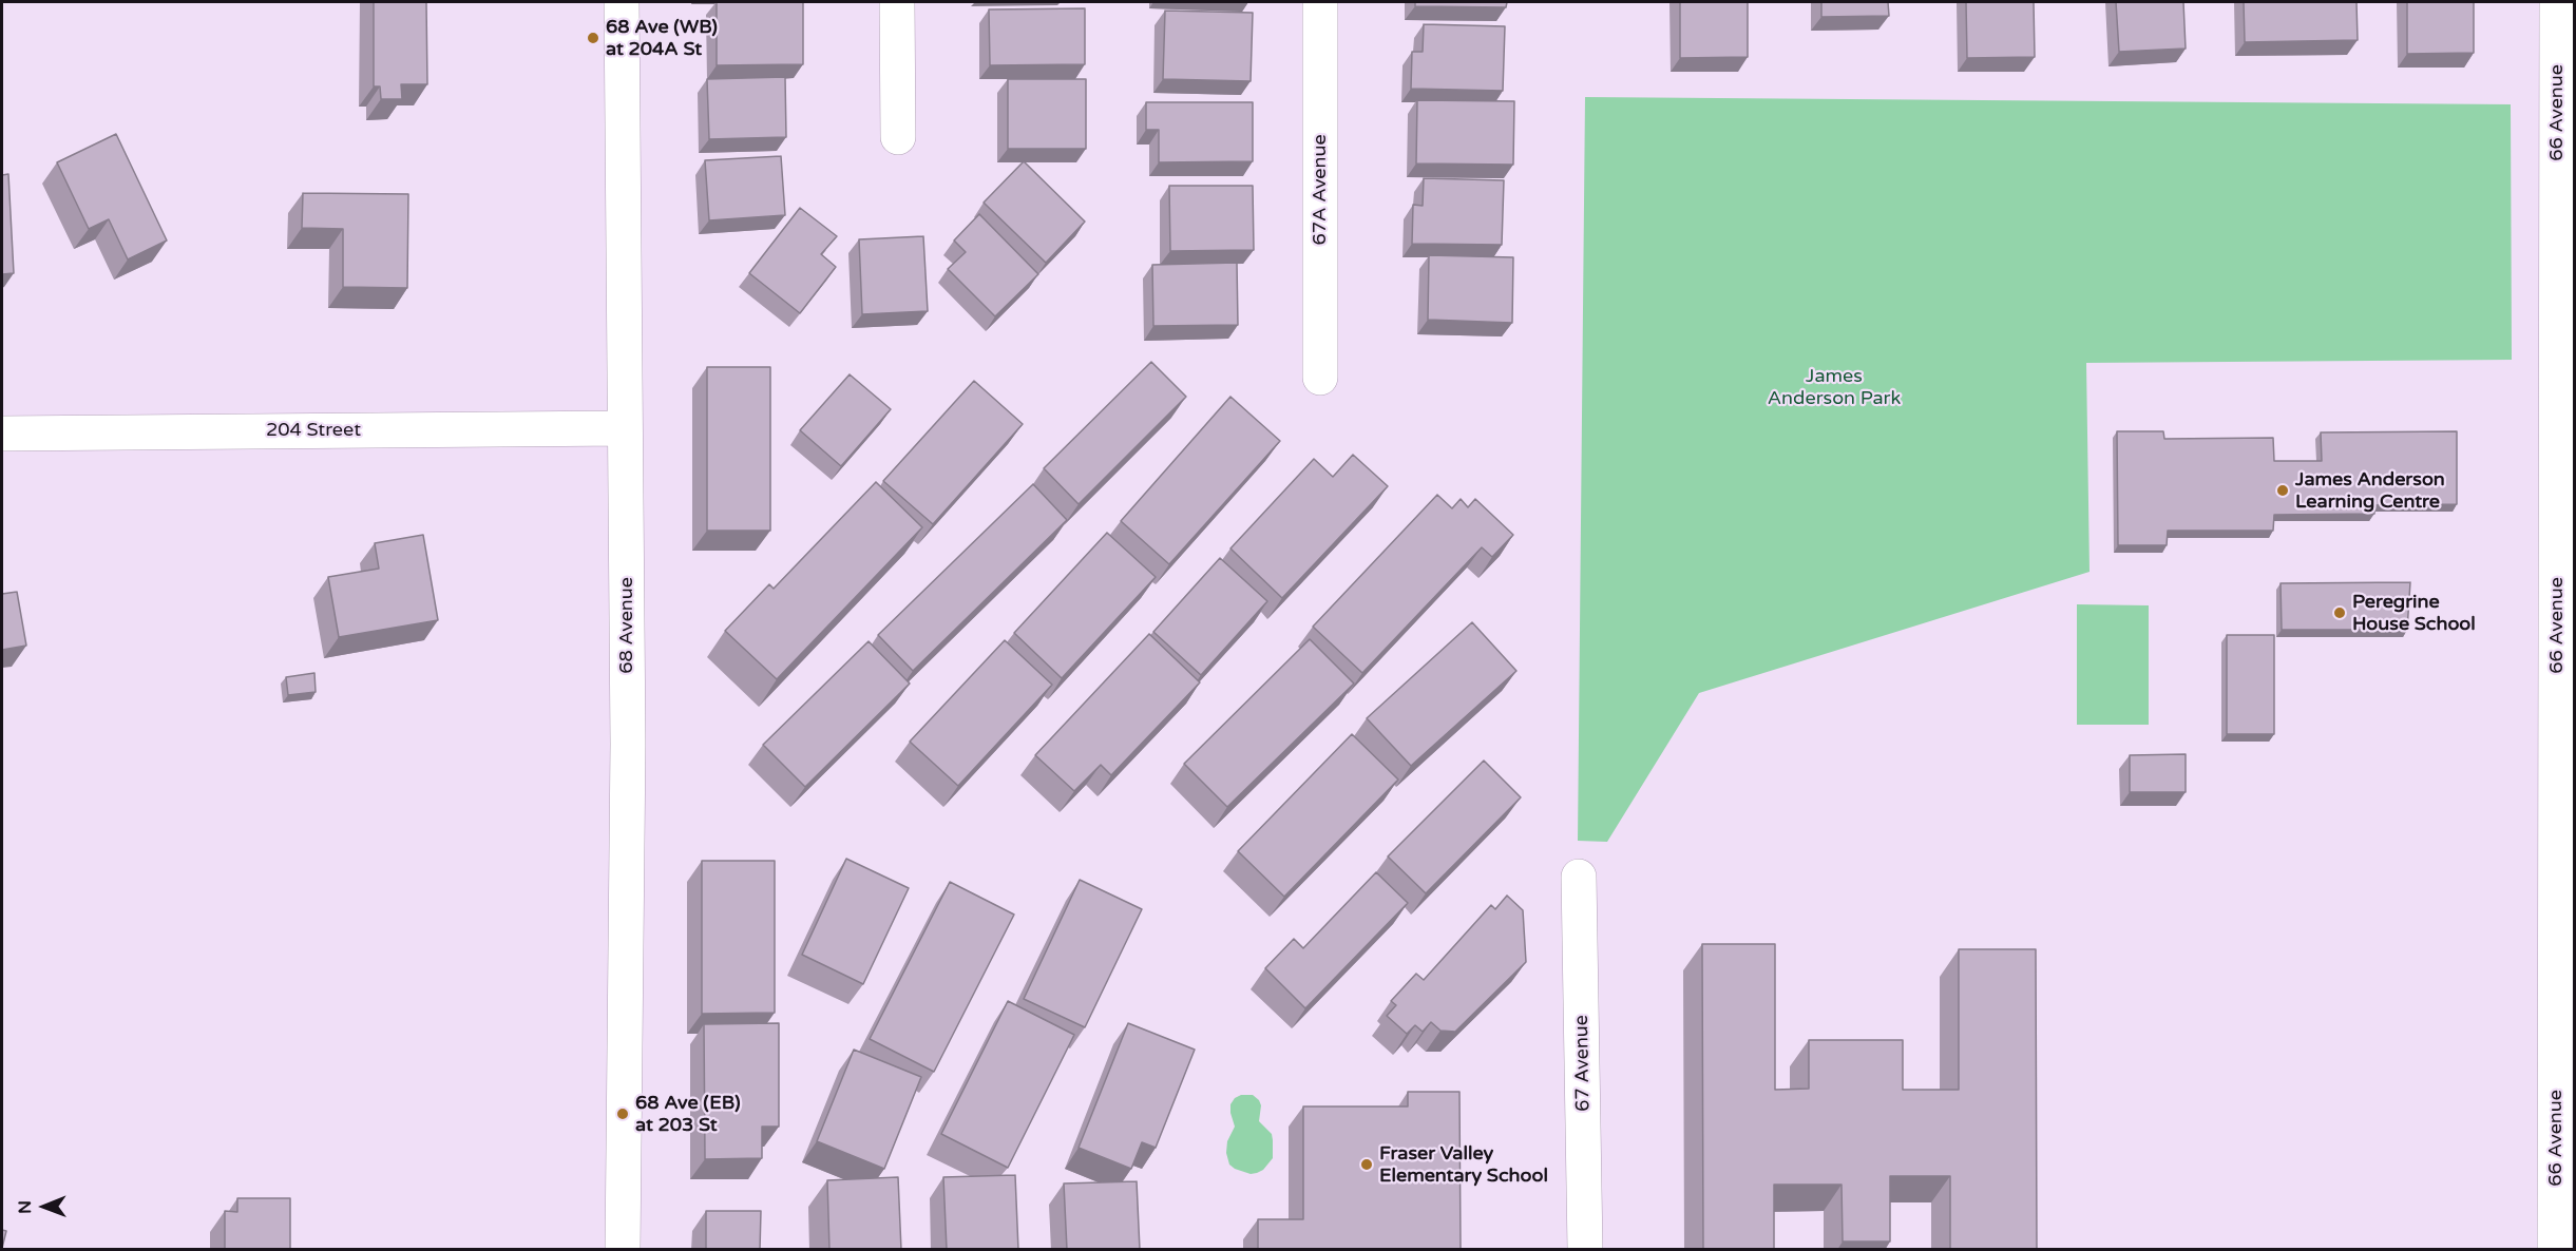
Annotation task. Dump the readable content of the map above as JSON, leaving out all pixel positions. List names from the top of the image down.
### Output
{
  "streets": {
    "street": [
      "66 Avenue",
      "67A Avenue",
      "204 Street",
      "68 Avenue",
      "67 Avenue"
    ]
  },
  "crossings": [
    ["204 Street", "68 Avenue"]
  ],
  "parks": ["James Anderson Park"],
  "places": [
    "68 Ave (WB) at 204A St",
    "James Anderson Learning Centre",
    "Peregrine House School",
    "68 Ave (EB) at 203 St",
    "Fraser Valley Elementary School"
  ],
  "north": "left"
}
